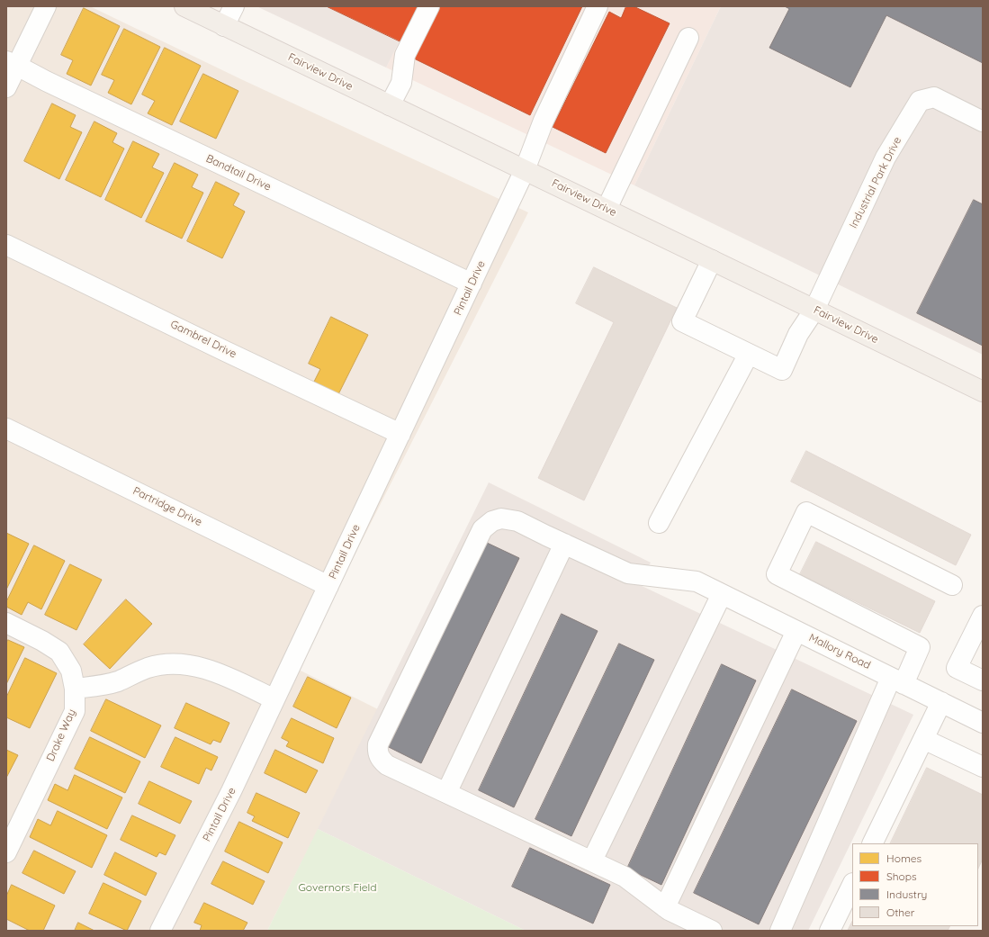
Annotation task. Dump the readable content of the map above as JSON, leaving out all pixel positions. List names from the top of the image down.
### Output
{
  "streets": {
    "main road": ["Fairview Drive"],
    "street": [
      "Bandtail Drive",
      "Industrial Park Drive",
      "Pintail Drive",
      "Gambrel Drive",
      "Partridge Drive",
      "Mallory Road",
      "Drake Way"
    ]
  },
  "crossings": [
    ["Fairview Drive", "Industrial Park Drive"],
    ["Fairview Drive", "Pintail Drive"],
    ["Bandtail Drive", "Pintail Drive"],
    ["Pintail Drive", "Gambrel Drive"],
    ["Pintail Drive", "Partridge Drive"]
  ],
  "parks": ["Governors Field"],
  "legend": [
    "Homes",
    "Shops",
    "Industry",
    "Other"
  ]
}
